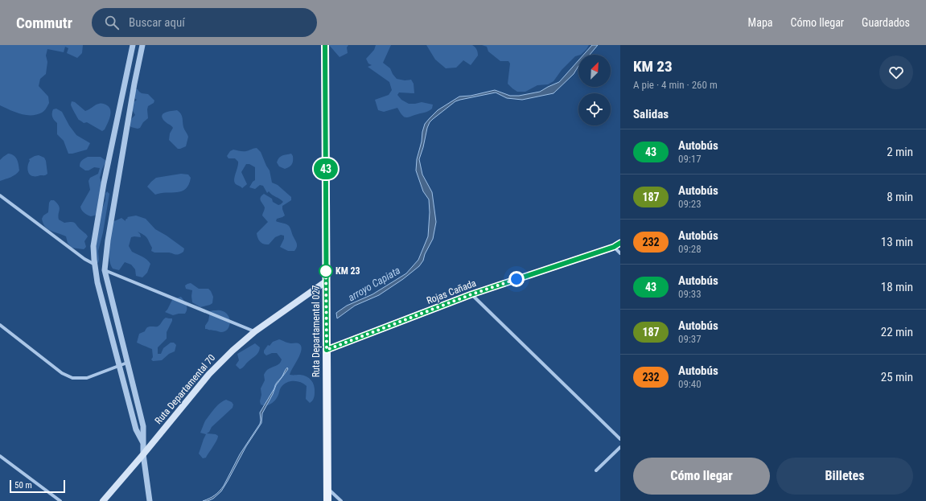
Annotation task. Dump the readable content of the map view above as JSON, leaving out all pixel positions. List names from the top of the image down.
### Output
{
  "streets": {
    "main road": ["Rojas Cañada", "Ruta Departamental 027", "Ruta Departamental 70"]
  },
  "crossings": [
    ["Rojas Cañada", "Ruta Departamental 027"],
    ["Ruta Departamental 027", "Ruta Departamental 70"]
  ],
  "water": ["arroyo Capiata"],
  "places": ["KM 23"],
  "lines": ["bus line 43"],
  "scale_bar": "50 m",
  "north": "top right",
  "page": {
    "header": "Commutr",
    "search": "Buscar aquí",
    "nav": ["Mapa", "Cómo llegar", "Guardados"],
    "on_map": "43",
    "heading": [
      ["KM 23", "A pie · 4 min · 260 m"],
      "Salidas"
    ],
    "list": [
      {
        "mark": "43",
        "name": "Autobús",
        "note": "09:17",
        "value": "2 min"
      },
      {
        "mark": "187",
        "name": "Autobús",
        "note": "09:23",
        "value": "8 min"
      },
      {
        "mark": "232",
        "name": "Autobús",
        "note": "09:28",
        "value": "13 min"
      },
      {
        "mark": "43",
        "name": "Autobús",
        "note": "09:33",
        "value": "18 min"
      },
      {
        "mark": "187",
        "name": "Autobús",
        "note": "09:37",
        "value": "22 min"
      },
      {
        "mark": "232",
        "name": "Autobús",
        "note": "09:40",
        "value": "25 min"
      }
    ],
    "buttons": ["Cómo llegar", "Billetes"],
    "scale": "50 m"
  }
}
